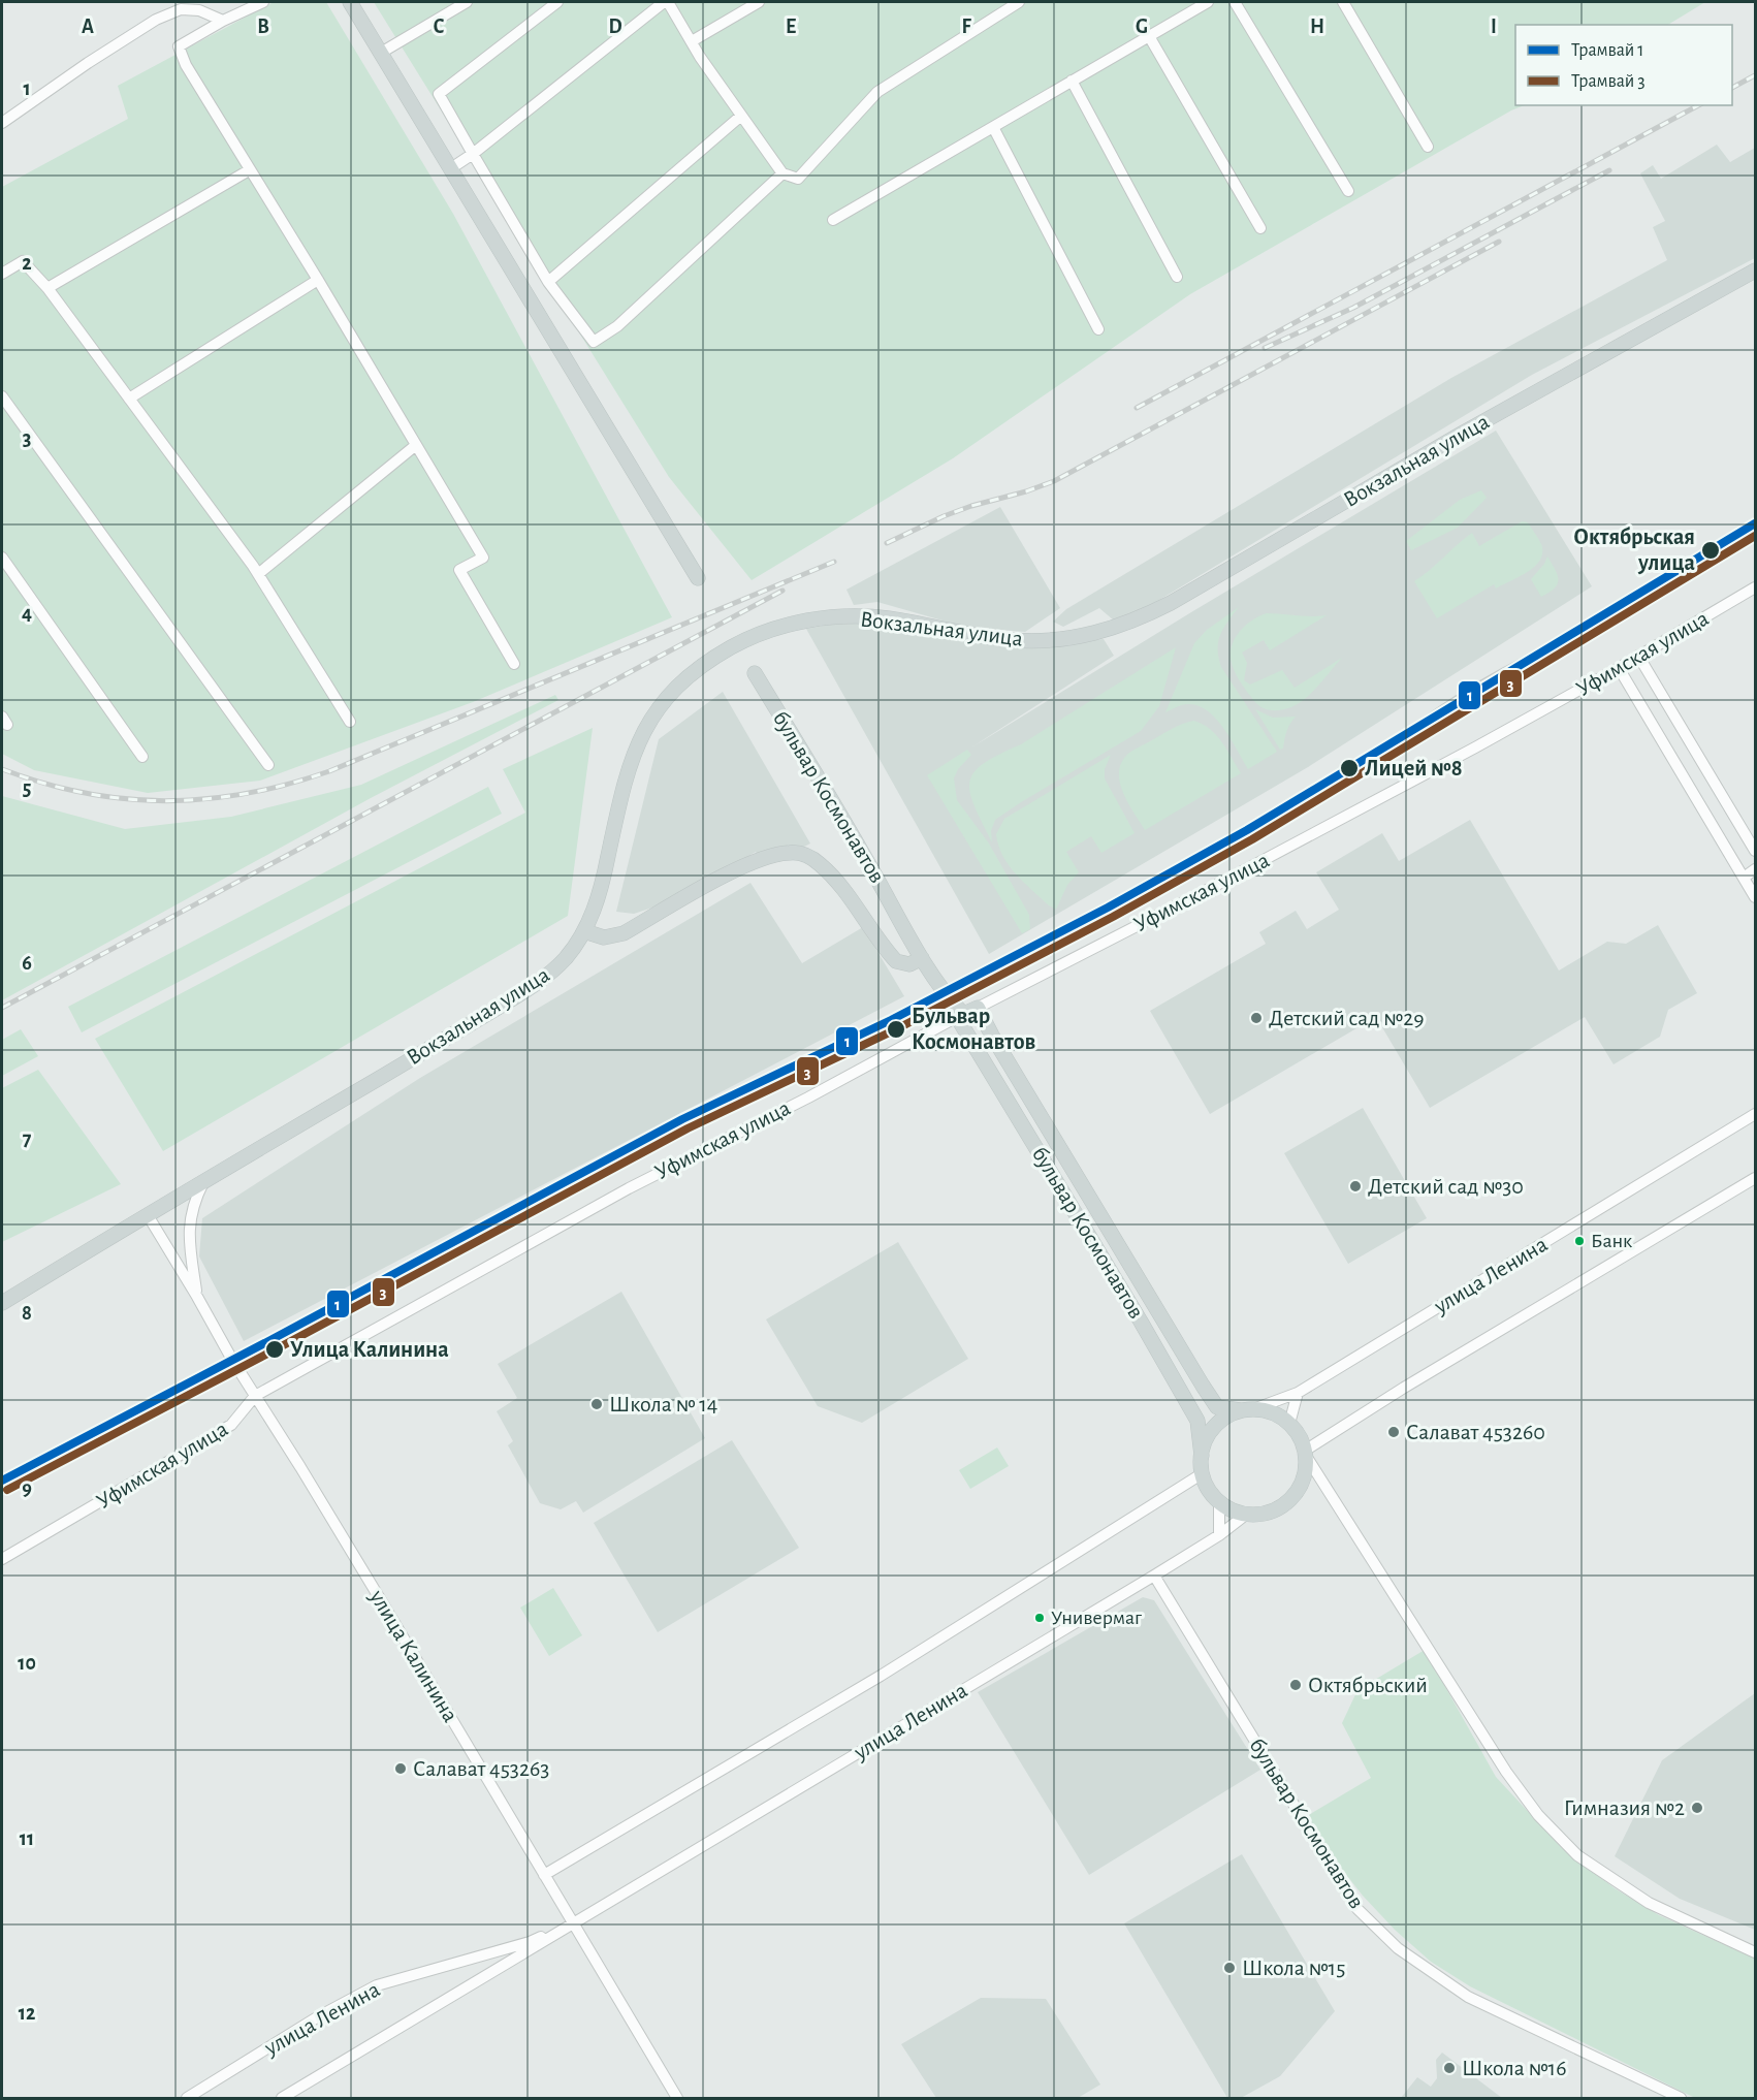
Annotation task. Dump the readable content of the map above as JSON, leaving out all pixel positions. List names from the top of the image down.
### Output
{
  "streets": {
    "main road": [
      "Вокзальная улица",
      "Уфимская улица",
      "бульвар Космонавтов",
      "улица Ленина"
    ],
    "street": ["улица Калинина"]
  },
  "crossings": [
    ["Вокзальная улица", "улица Калинина"],
    ["Уфимская улица", "бульвар Космонавтов"],
    ["Уфимская улица", "улица Калинина"],
    ["бульвар Космонавтов", "улица Ленина"],
    ["улица Ленина", "улица Калинина"]
  ],
  "places": [
    "Октябрьская улица",
    "Лицей №8",
    "Детский сад №29",
    "Бульвар Космонавтов",
    "Детский сад №30",
    "Банк",
    "Улица Калинина",
    "Школа № 14",
    "Салават 453260",
    "Универмаг",
    "Октябрьский",
    "Салават 453263",
    "Гимназия №2",
    "Школа №15",
    "Школа №16"
  ],
  "lines": ["tram line 1", "tram line 3"],
  "legend": ["Трамвай 1", "Трамвай 3"],
  "grid": {
    "columns": [
      "A",
      "B",
      "C",
      "D",
      "E",
      "F",
      "G",
      "H",
      "I"
    ],
    "rows": [
      "1",
      "2",
      "3",
      "4",
      "5",
      "6",
      "7",
      "8",
      "9",
      "10",
      "11",
      "12"
    ]
  }
}
